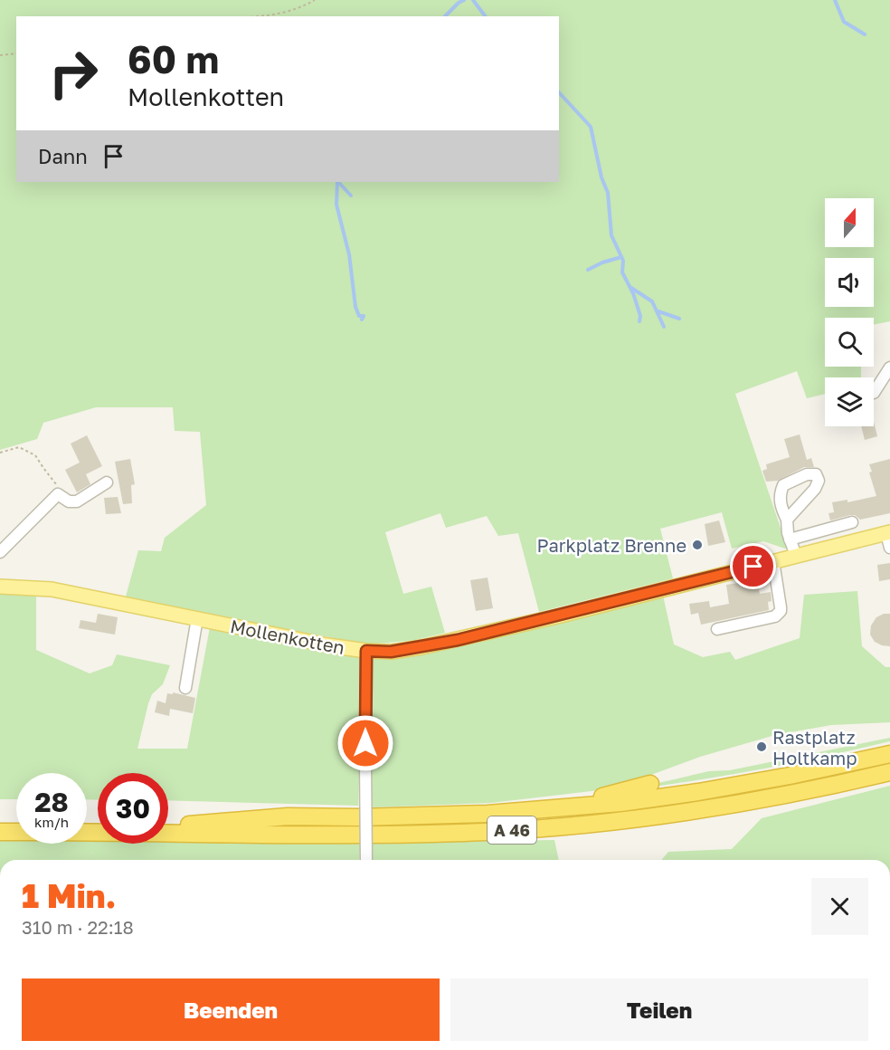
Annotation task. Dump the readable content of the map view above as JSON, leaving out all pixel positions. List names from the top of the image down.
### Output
{
  "streets": {
    "highway": ["A 46"],
    "main road": ["Mollenkotten"]
  },
  "places": ["Parkplatz Brenne", "Rastplatz Holtkamp"],
  "north": "top",
  "page": {
    "turn": ["60 m", "Mollenkotten"],
    "then": "Dann",
    "speed": "28 km/h",
    "limit": "30",
    "heading": ["1 Min.", "310 m · 22:18"],
    "buttons": ["Beenden", "Teilen"]
  }
}
